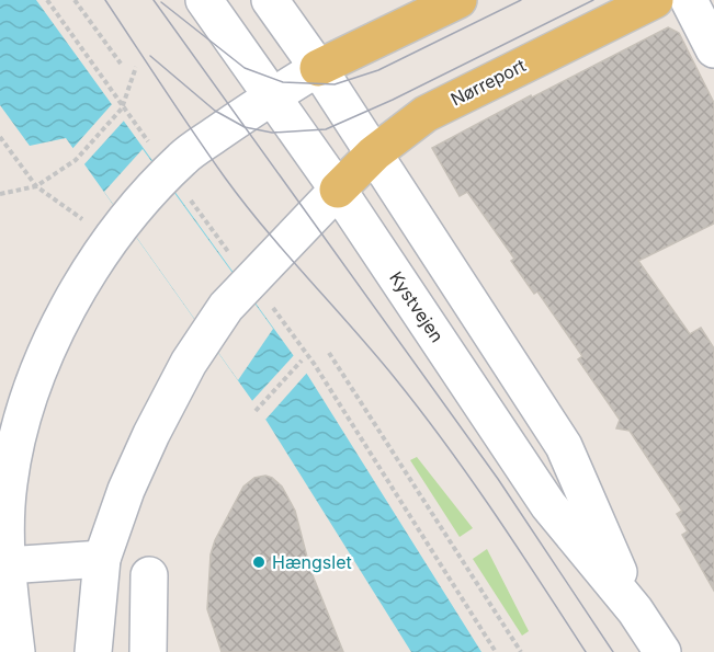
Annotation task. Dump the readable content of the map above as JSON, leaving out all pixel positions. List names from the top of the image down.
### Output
{
  "streets": {
    "main road": ["Nørreport"],
    "street": ["Kystvejen"]
  },
  "crossings": [
    ["Nørreport", "Kystvejen"]
  ],
  "places": ["Hængslet"]
}
